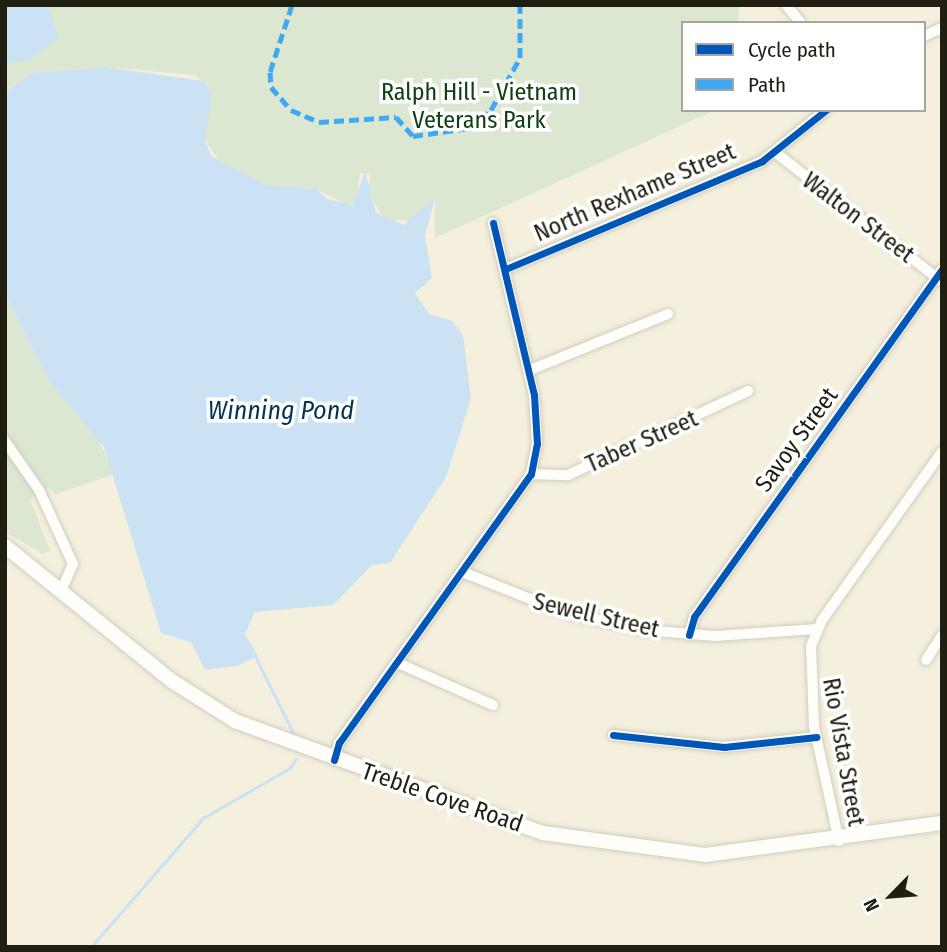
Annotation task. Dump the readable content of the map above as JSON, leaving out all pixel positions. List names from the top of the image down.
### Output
{
  "streets": {
    "main road": ["Treble Cove Road"],
    "street": [
      "North Rexhame Street",
      "Walton Street",
      "Savoy Street",
      "Taber Street",
      "Sewell Street",
      "Rio Vista Street"
    ]
  },
  "crossings": [
    ["North Rexhame Street", "Walton Street"],
    ["Walton Street", "Savoy Street"],
    ["Savoy Street", "Sewell Street"],
    ["Sewell Street", "Rio Vista Street"],
    ["Rio Vista Street", "Treble Cove Road"]
  ],
  "water": ["Winning Pond"],
  "parks": ["Ralph Hill - Vietnam Veterans Park"],
  "legend": ["Cycle path", "Path"],
  "north": "bottom left"
}
